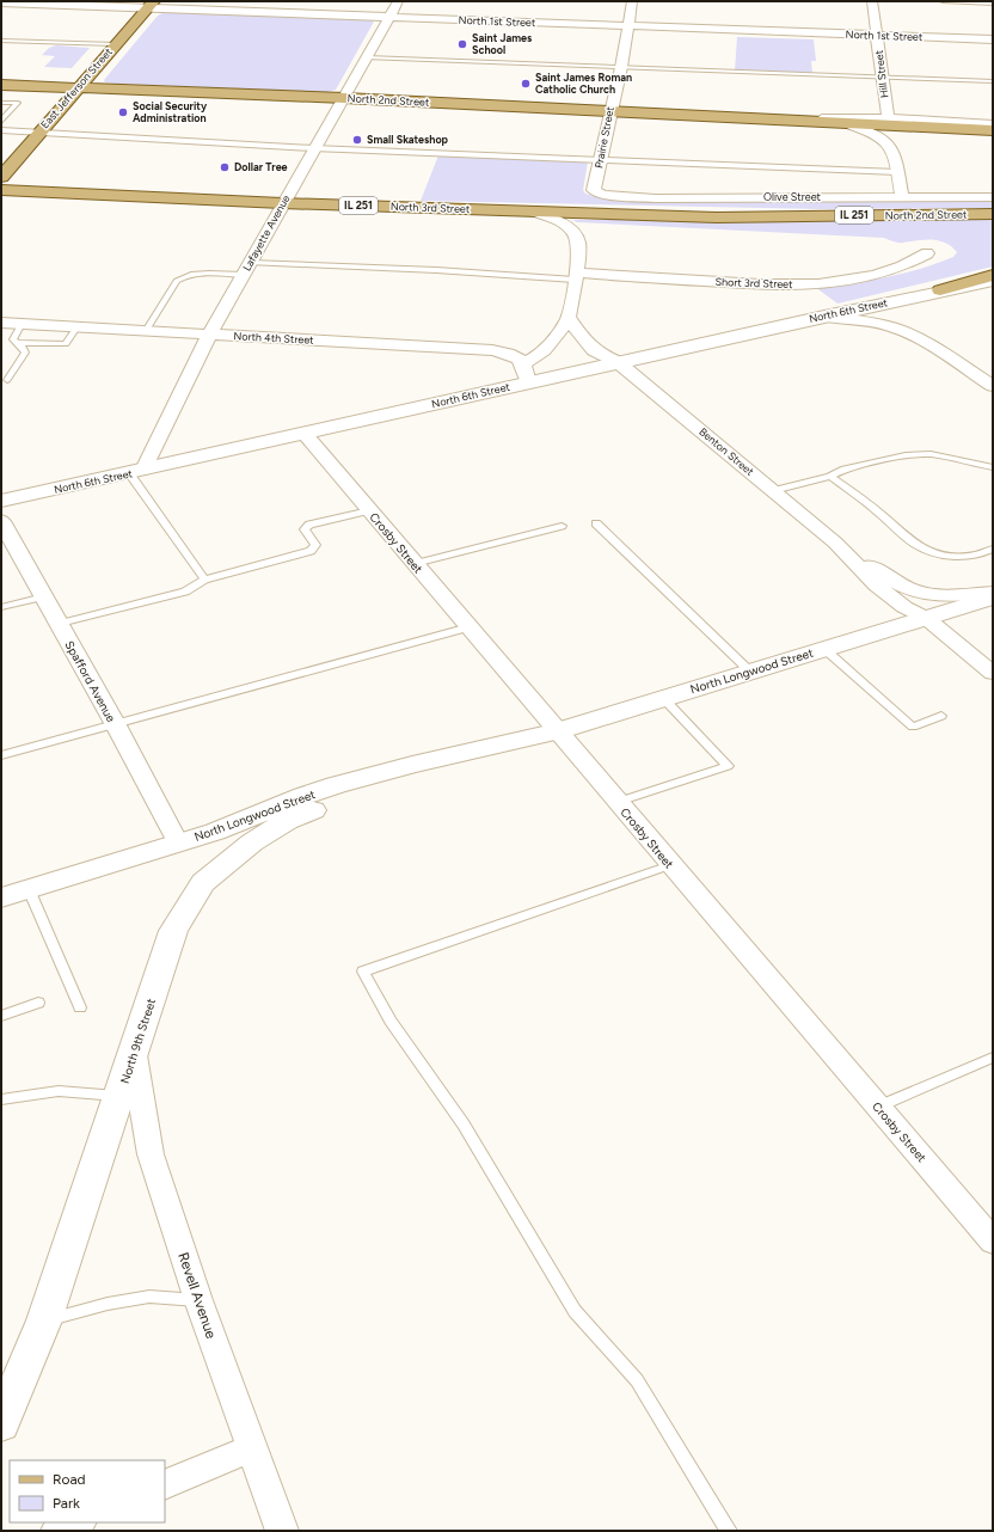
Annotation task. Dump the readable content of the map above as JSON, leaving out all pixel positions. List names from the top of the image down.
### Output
{
  "streets": {
    "main road": [
      "East Jefferson Street",
      "North 2nd Street",
      "IL 251",
      "North 3rd Street",
      "North 6th Street",
      "North Longwood Street",
      "North 9th Street"
    ],
    "street": [
      "North 1st Street",
      "Hill Street",
      "Prairie Street",
      "Olive Street",
      "Lafayette Avenue",
      "Short 3rd Street",
      "North 4th Street",
      "Benton Street",
      "Crosby Street",
      "Spafford Avenue",
      "Revell Avenue"
    ]
  },
  "crossings": [
    ["North 1st Street", "Hill Street"],
    ["North 1st Street", "East Jefferson Street"],
    ["North 1st Street", "Prairie Street"],
    ["North 1st Street", "Lafayette Avenue"],
    ["Hill Street", "North 2nd Street"],
    ["East Jefferson Street", "North 2nd Street"],
    ["North 2nd Street", "Prairie Street"],
    ["North 2nd Street", "North 3rd Street"],
    ["North 2nd Street", "Lafayette Avenue"],
    ["Prairie Street", "Olive Street"],
    ["North 3rd Street", "Lafayette Avenue"],
    ["Lafayette Avenue", "North 6th Street"],
    ["Lafayette Avenue", "North 4th Street"],
    ["North 6th Street", "North 4th Street"],
    ["North 6th Street", "Benton Street"],
    ["North 6th Street", "Crosby Street"],
    ["Benton Street", "North Longwood Street"],
    ["Crosby Street", "North Longwood Street"],
    ["North Longwood Street", "Spafford Avenue"],
    ["North Longwood Street", "North 9th Street"],
    ["North 9th Street", "Revell Avenue"]
  ],
  "places": [
    "Saint James School",
    "Saint James Roman Catholic Church",
    "Social Security Administration",
    "Small Skateshop",
    "Dollar Tree"
  ],
  "legend": ["Road", "Park"]
}
